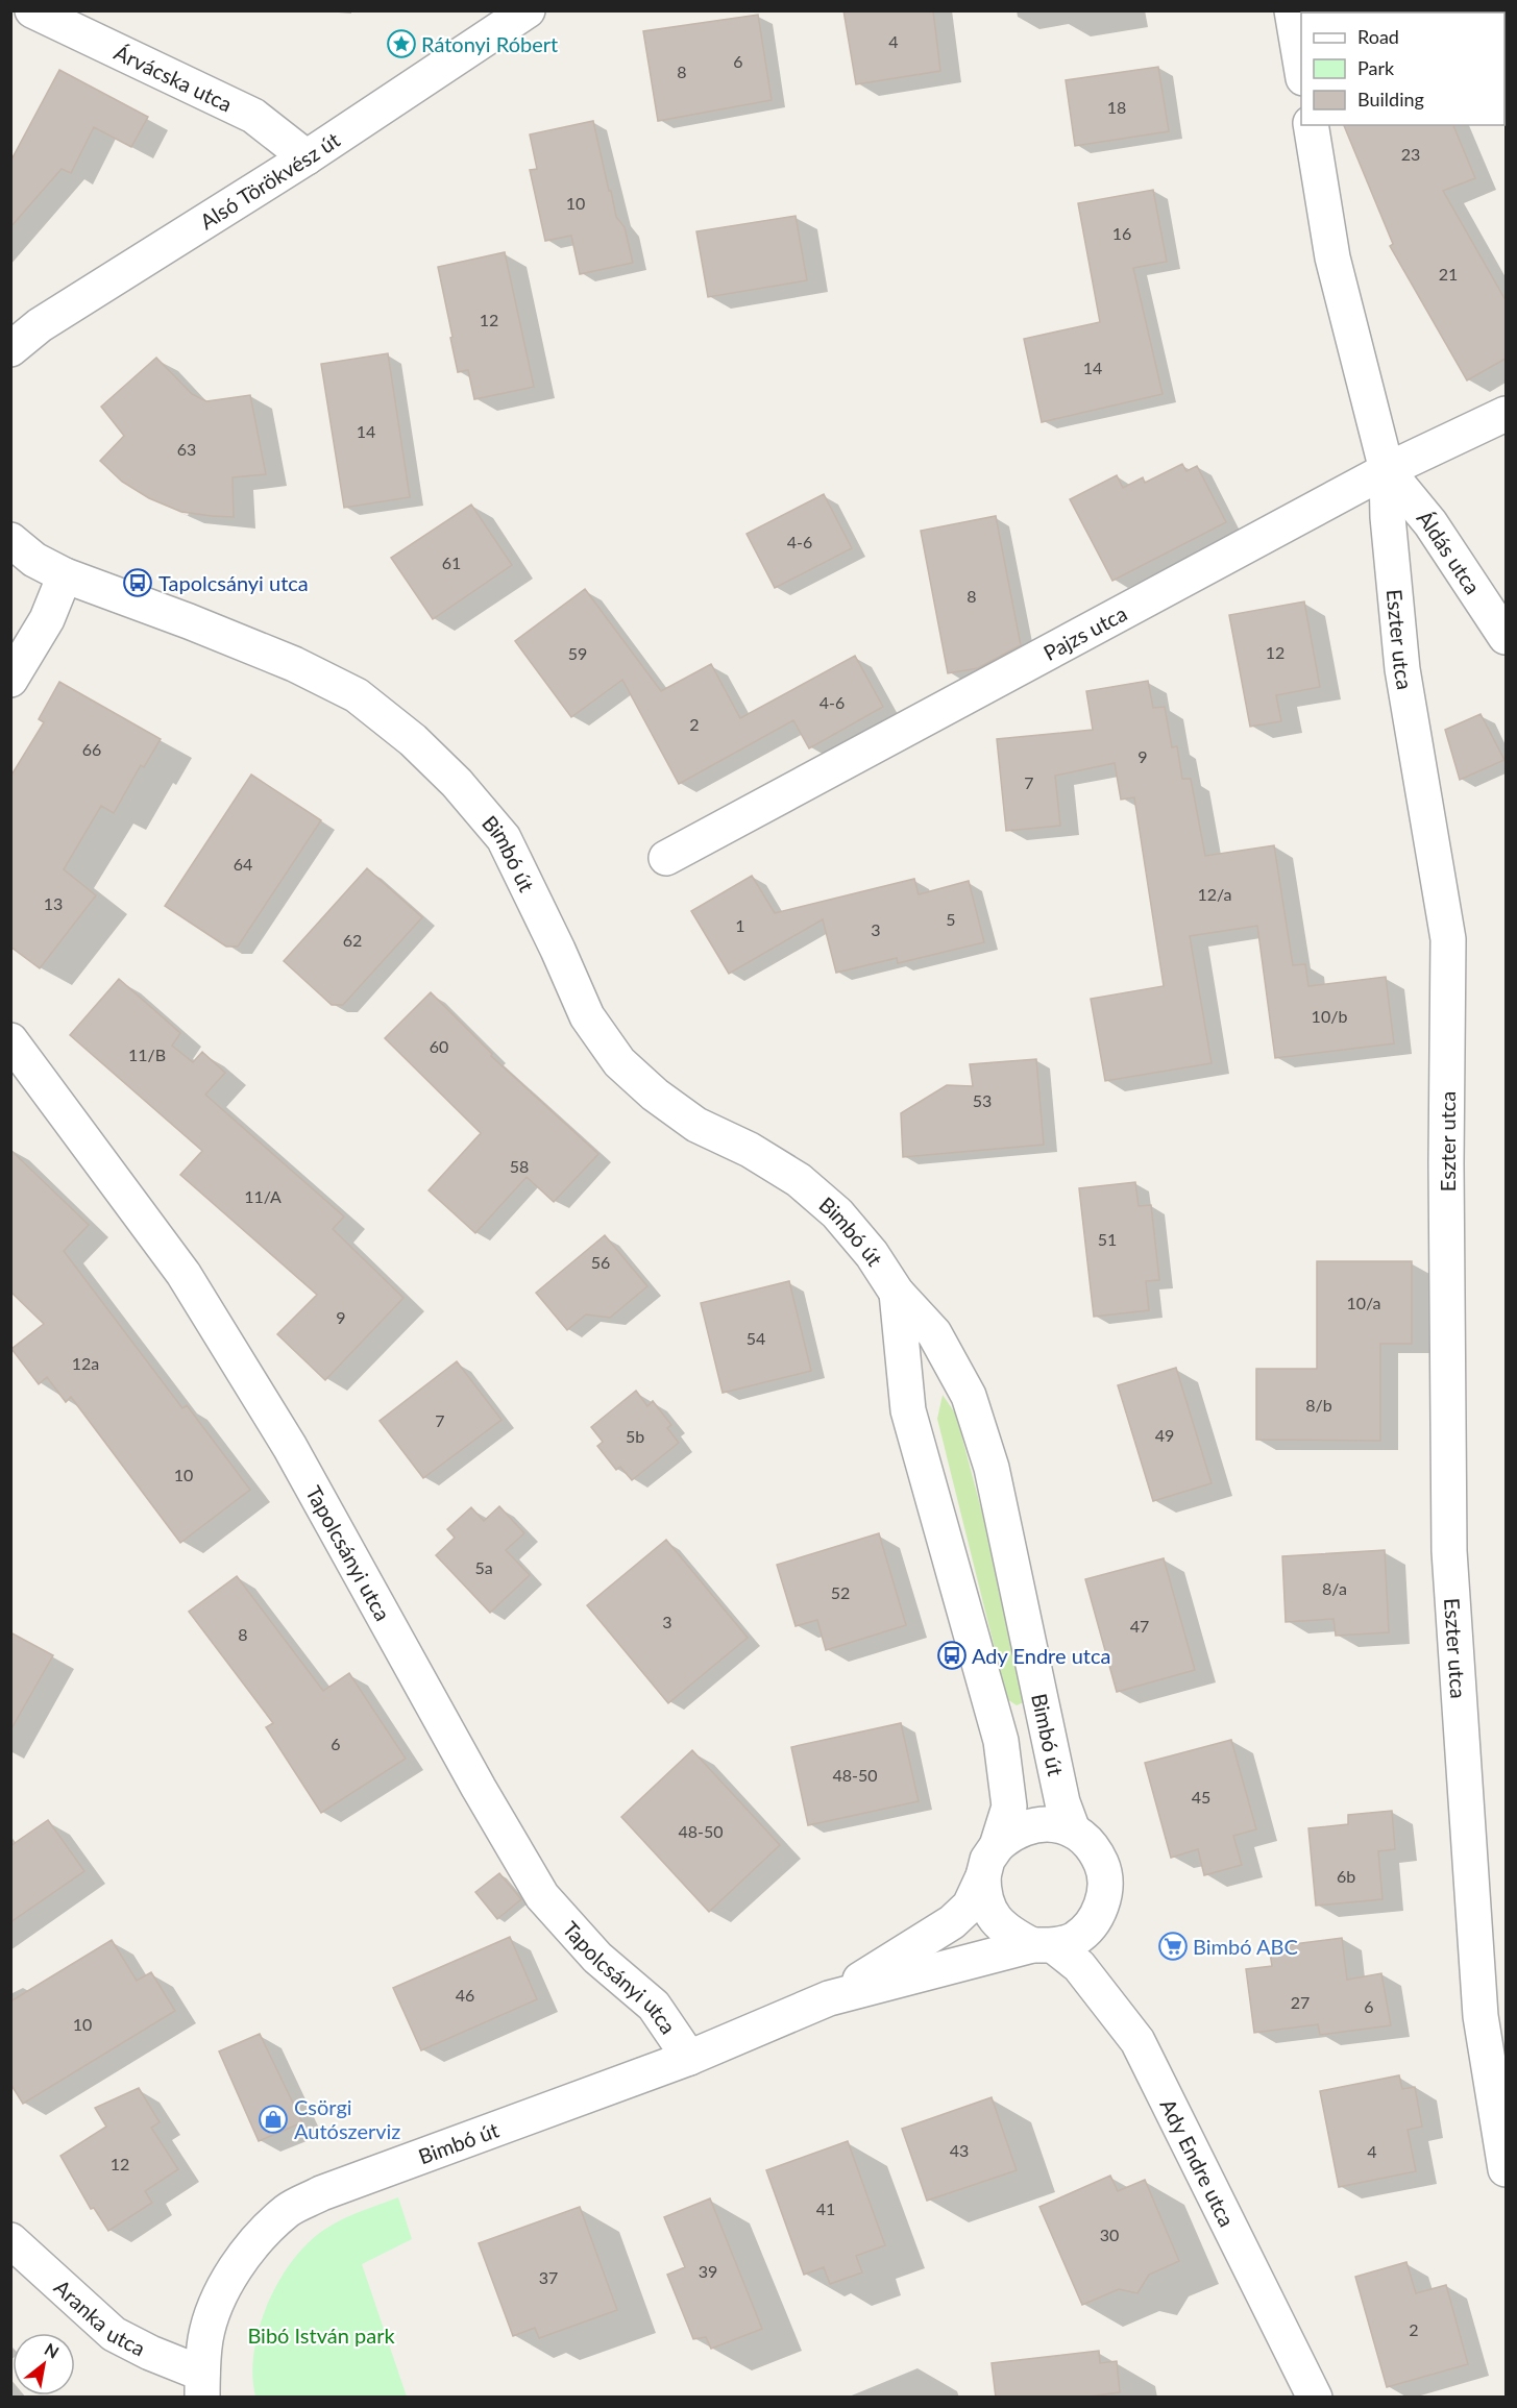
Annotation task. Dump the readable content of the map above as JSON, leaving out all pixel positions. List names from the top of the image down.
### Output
{
  "streets": {
    "street": [
      "Árvácska utca",
      "Alsó Törökvész út",
      "Áldás utca",
      "Pajzs utca",
      "Eszter utca",
      "Bimbó út",
      "Tapolcsányi utca",
      "Ady Endre utca",
      "Aranka utca"
    ]
  },
  "crossings": [
    ["Árvácska utca", "Alsó Törökvész út"],
    ["Áldás utca", "Pajzs utca"],
    ["Áldás utca", "Eszter utca"],
    ["Pajzs utca", "Eszter utca"],
    ["Bimbó út", "Tapolcsányi utca"],
    ["Bimbó út", "Ady Endre utca"],
    ["Bimbó út", "Aranka utca"]
  ],
  "parks": ["Bibó István park"],
  "places": {
    "place": ["Rátonyi Róbert"],
    "bus stop": ["Tapolcsányi utca", "Ady Endre utca"],
    "supermarket": ["Bimbó ABC"],
    "shop": ["Csörgi Autószerviz"]
  },
  "house_numbers": [
    "4",
    "6",
    "8",
    "18",
    "23",
    "10",
    "16",
    "21",
    "12",
    "14",
    "14",
    "63",
    "4-6",
    "61",
    "8",
    "12",
    "59",
    "4-6",
    "2",
    "66",
    "9",
    "7",
    "64",
    "12/a",
    "13",
    "5",
    "1",
    "3",
    "62",
    "10/b",
    "60",
    "11/B",
    "53",
    "58",
    "11/A",
    "51",
    "56",
    "10/a",
    "9",
    "54",
    "12a",
    "8/b",
    "7",
    "49",
    "5b",
    "10",
    "5a",
    "8/a",
    "52",
    "3",
    "47",
    "8",
    "6",
    "48-50",
    "45",
    "48-50",
    "6b",
    "46",
    "27",
    "6",
    "10",
    "43",
    "4",
    "12",
    "41",
    "30",
    "39",
    "37",
    "2"
  ],
  "legend": ["Road", "Park", "Building"],
  "north": "top right"
}
